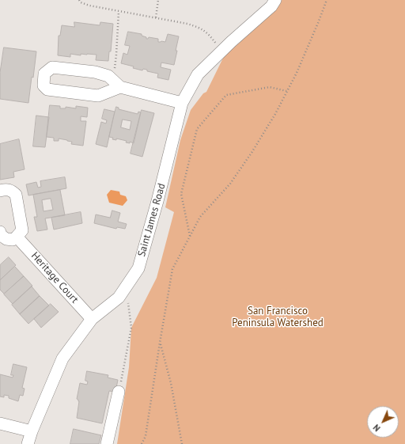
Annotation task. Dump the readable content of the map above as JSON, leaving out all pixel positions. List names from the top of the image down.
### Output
{
  "streets": {
    "street": ["Saint James Road", "Heritage Court"]
  },
  "crossings": [
    ["Saint James Road", "Heritage Court"]
  ],
  "parks": ["San Francisco Peninsula Watershed"],
  "north": "bottom left"
}
